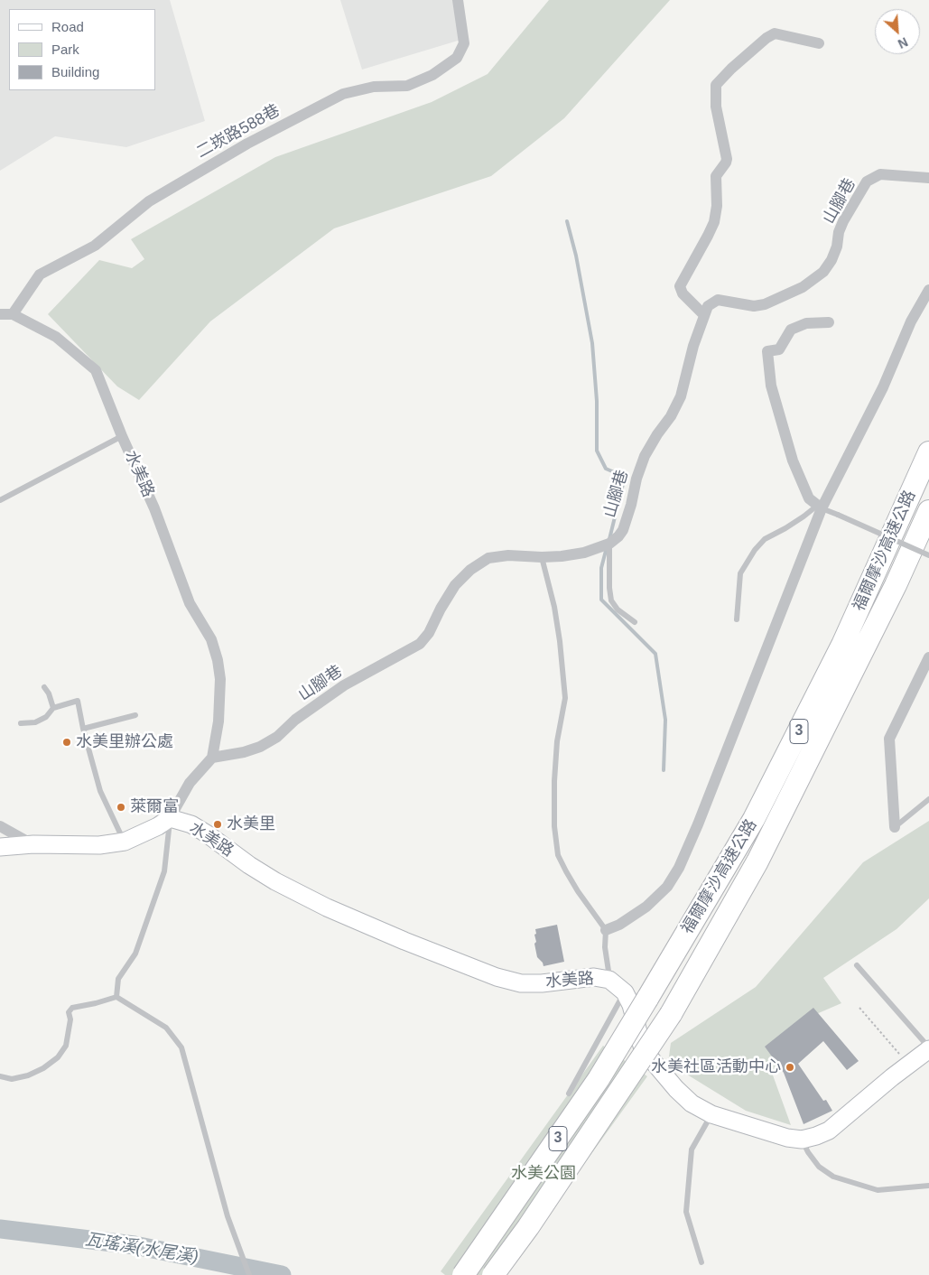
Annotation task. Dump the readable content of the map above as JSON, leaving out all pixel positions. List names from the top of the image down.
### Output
{
  "streets": {
    "highway": ["福爾摩沙高速公路", "3"],
    "street": ["二崁路588巷", "山腳巷", "水美路"]
  },
  "crossings": [
    ["二崁路588巷", "水美路"],
    ["山腳巷", "水美路"]
  ],
  "water": ["瓦瑤溪(水尾溪)"],
  "parks": ["水美公園"],
  "places": [
    "水美里辦公處",
    "萊爾富",
    "水美里",
    "水美社區活動中心"
  ],
  "legend": ["Road", "Park", "Building"],
  "north": "bottom right"
}
